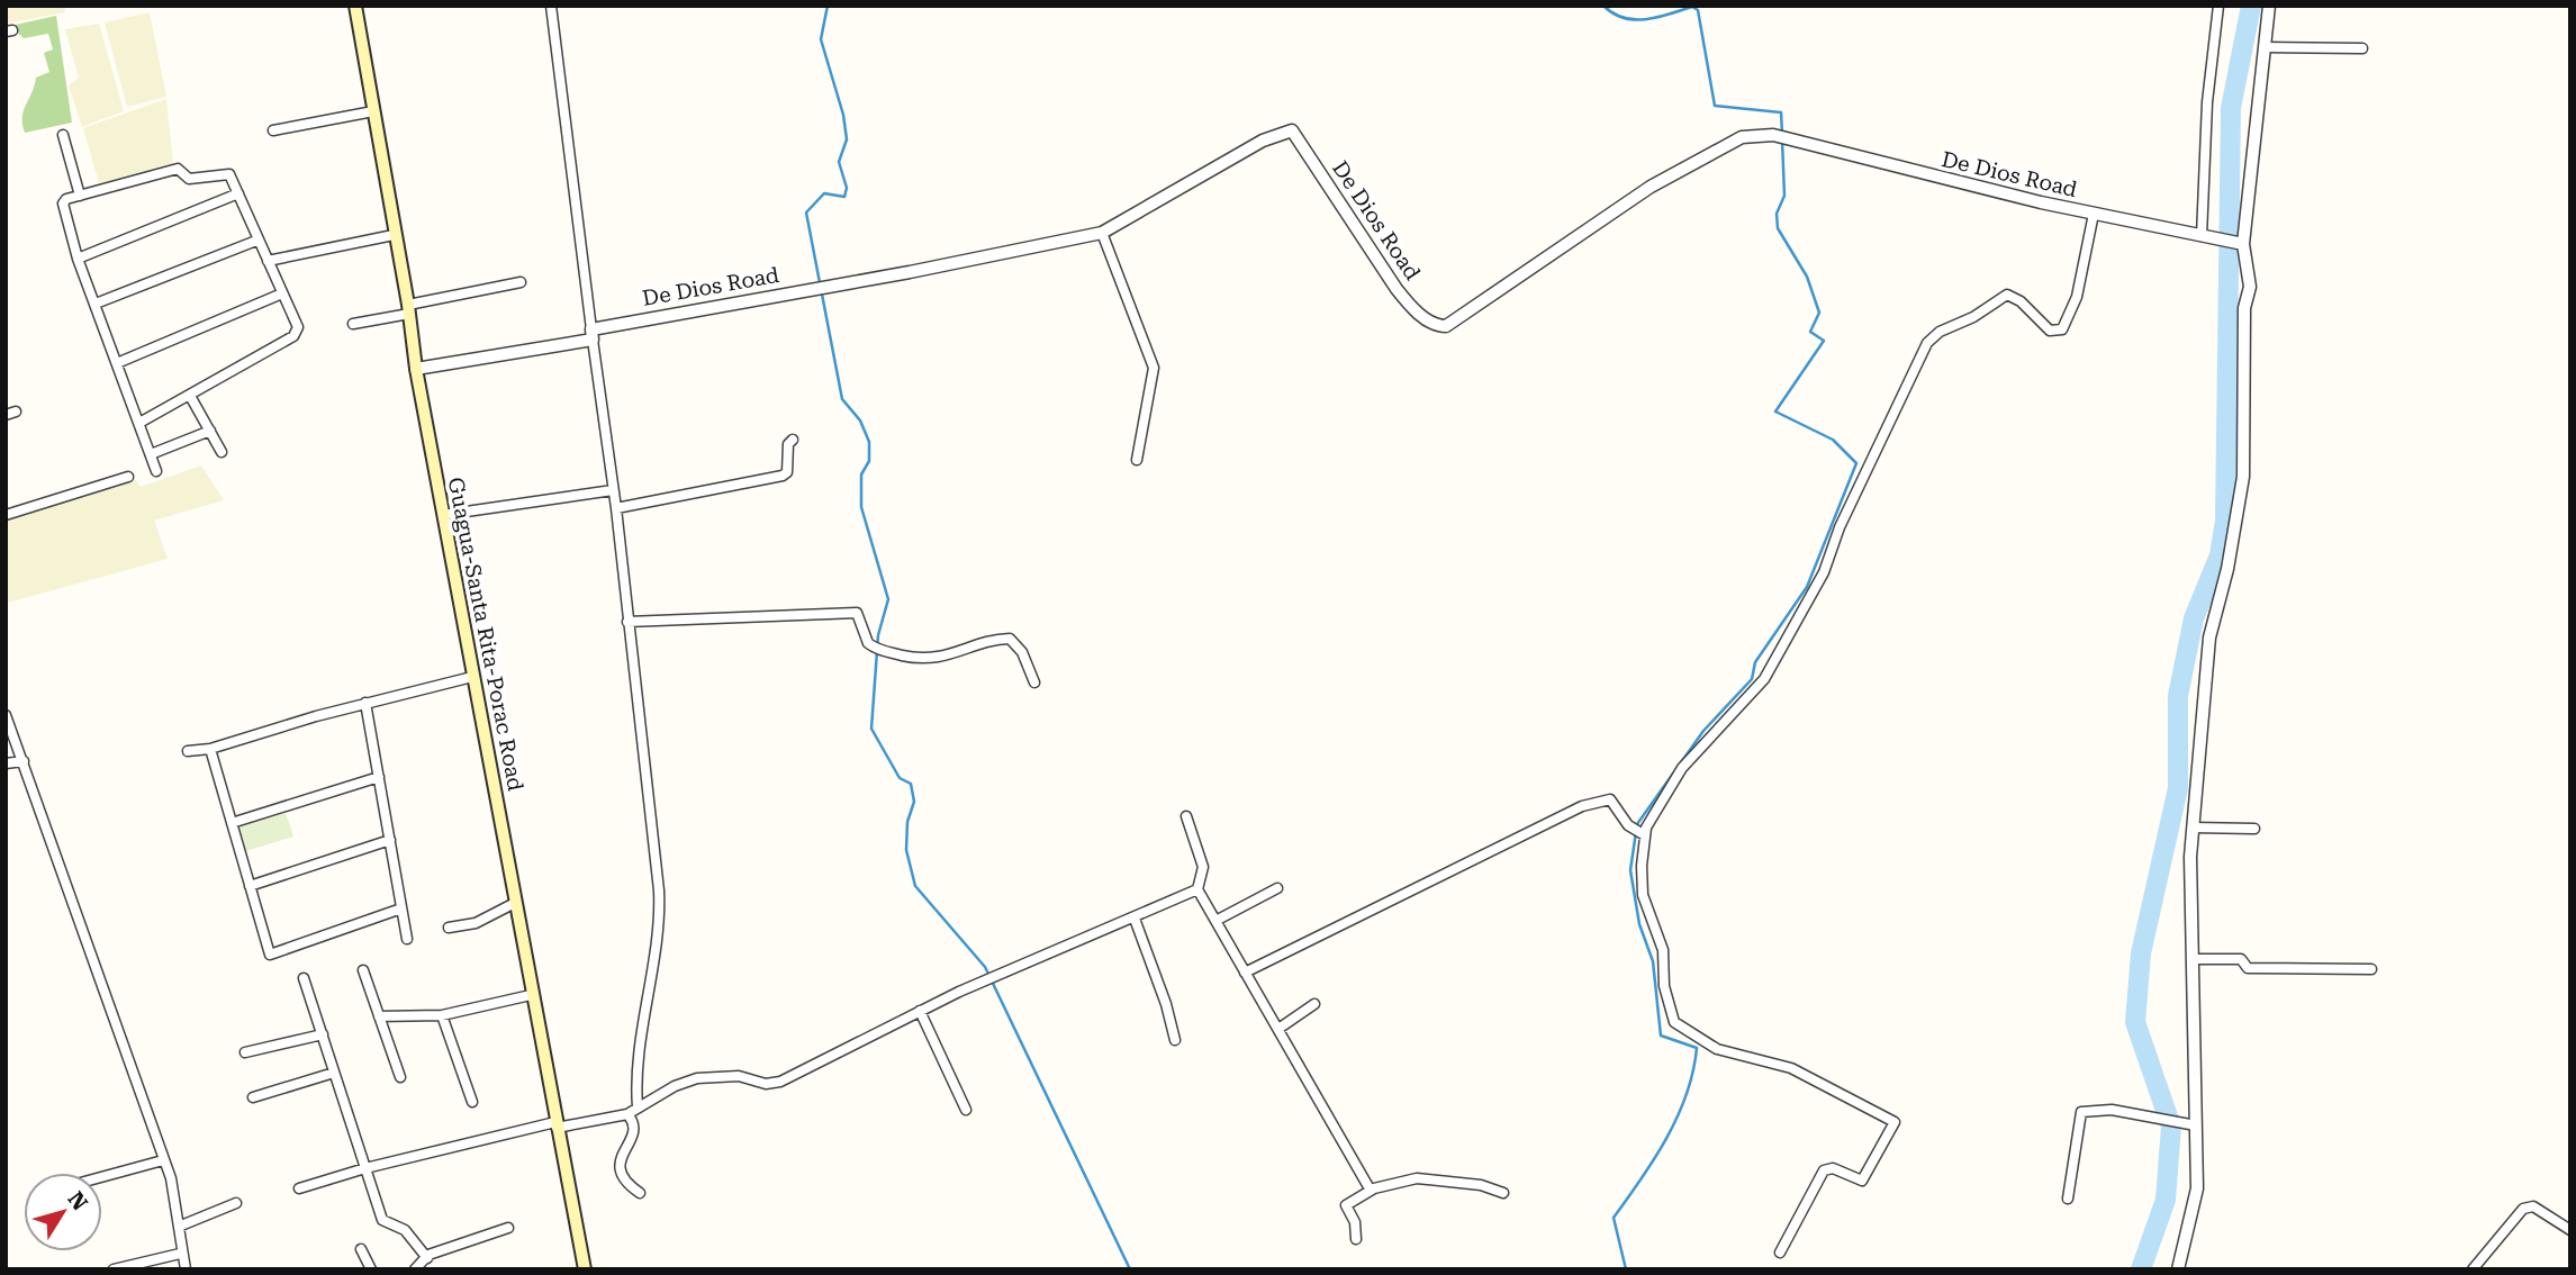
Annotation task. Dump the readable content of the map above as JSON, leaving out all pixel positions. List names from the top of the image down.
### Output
{
  "streets": {
    "main road": ["Guagua-Santa Rita-Porac Road"],
    "street": ["De Dios Road"]
  },
  "crossings": [
    ["De Dios Road", "Guagua-Santa Rita-Porac Road"]
  ],
  "north": "top right"
}
